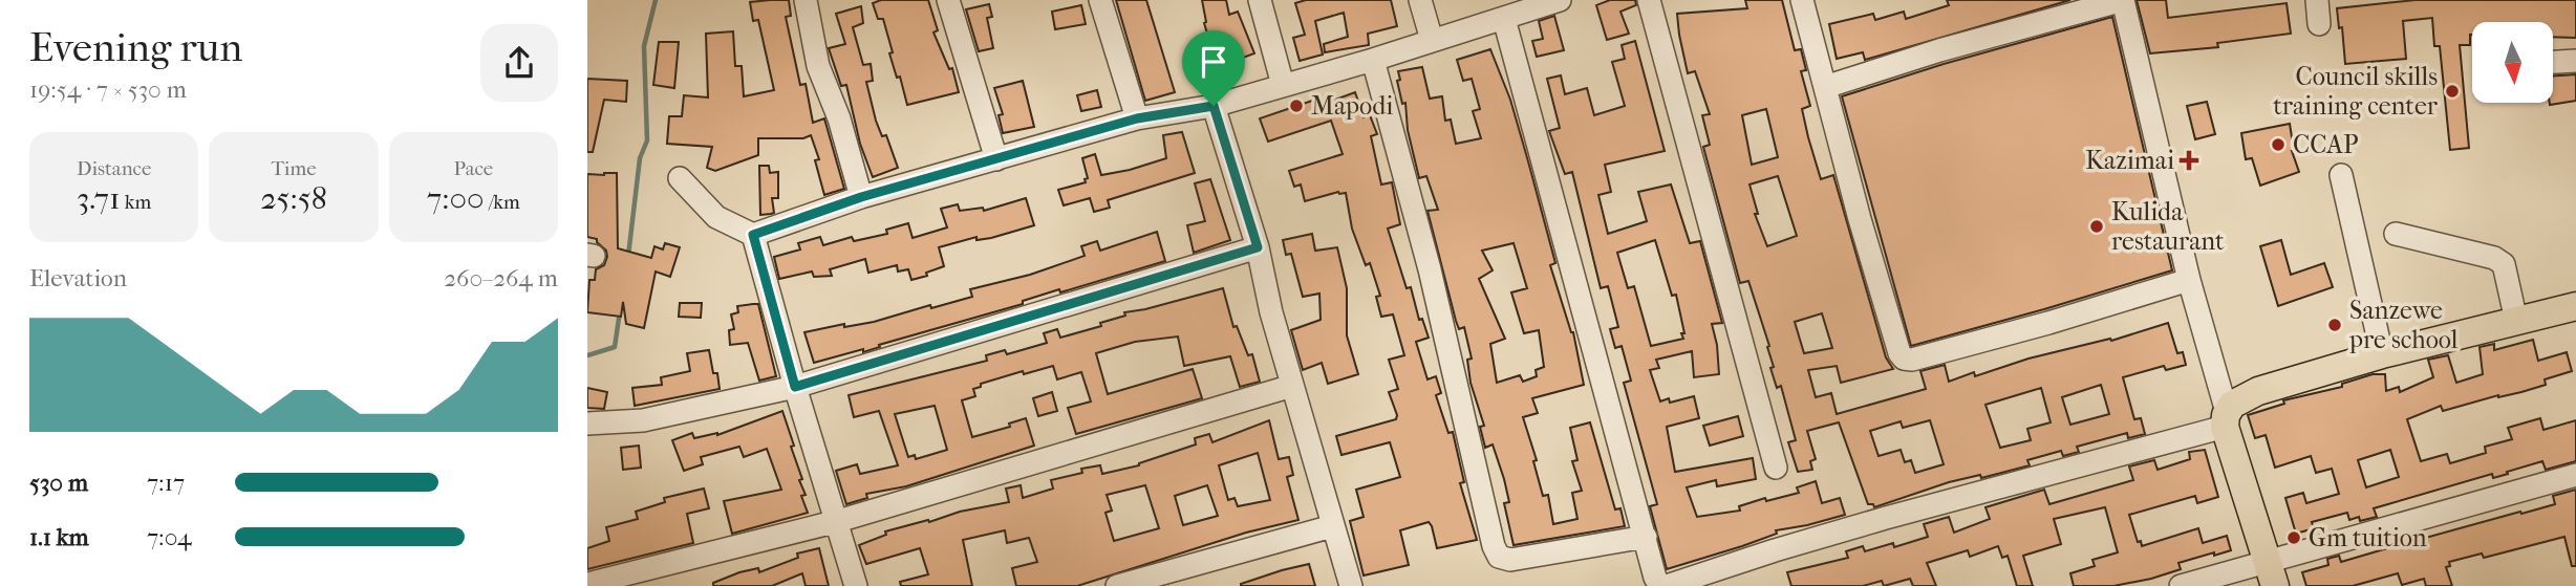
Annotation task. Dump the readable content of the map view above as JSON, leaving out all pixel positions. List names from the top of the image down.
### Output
{
  "places": {
    "other": [
      "Council skills training center",
      "Mapodi",
      "CCAP",
      "Kulida restaurant",
      "Sanzewe pre school",
      "Gm tuition"
    ],
    "health": ["Kazimai"]
  },
  "north": "bottom",
  "page": {
    "heading": ["Evening run", "19:54 · 7 × 530 m"],
    "stats": [
      ["Distance", "3.71 km"],
      ["Time", "25:58"],
      ["Pace", "7:00 /km"]
    ],
    "chart": ["Elevation", "260–264 m"],
    "list": [
      {
        "name": "530 m",
        "note": "7:17"
      },
      {
        "name": "1.1 km",
        "note": "7:04"
      }
    ]
  }
}
